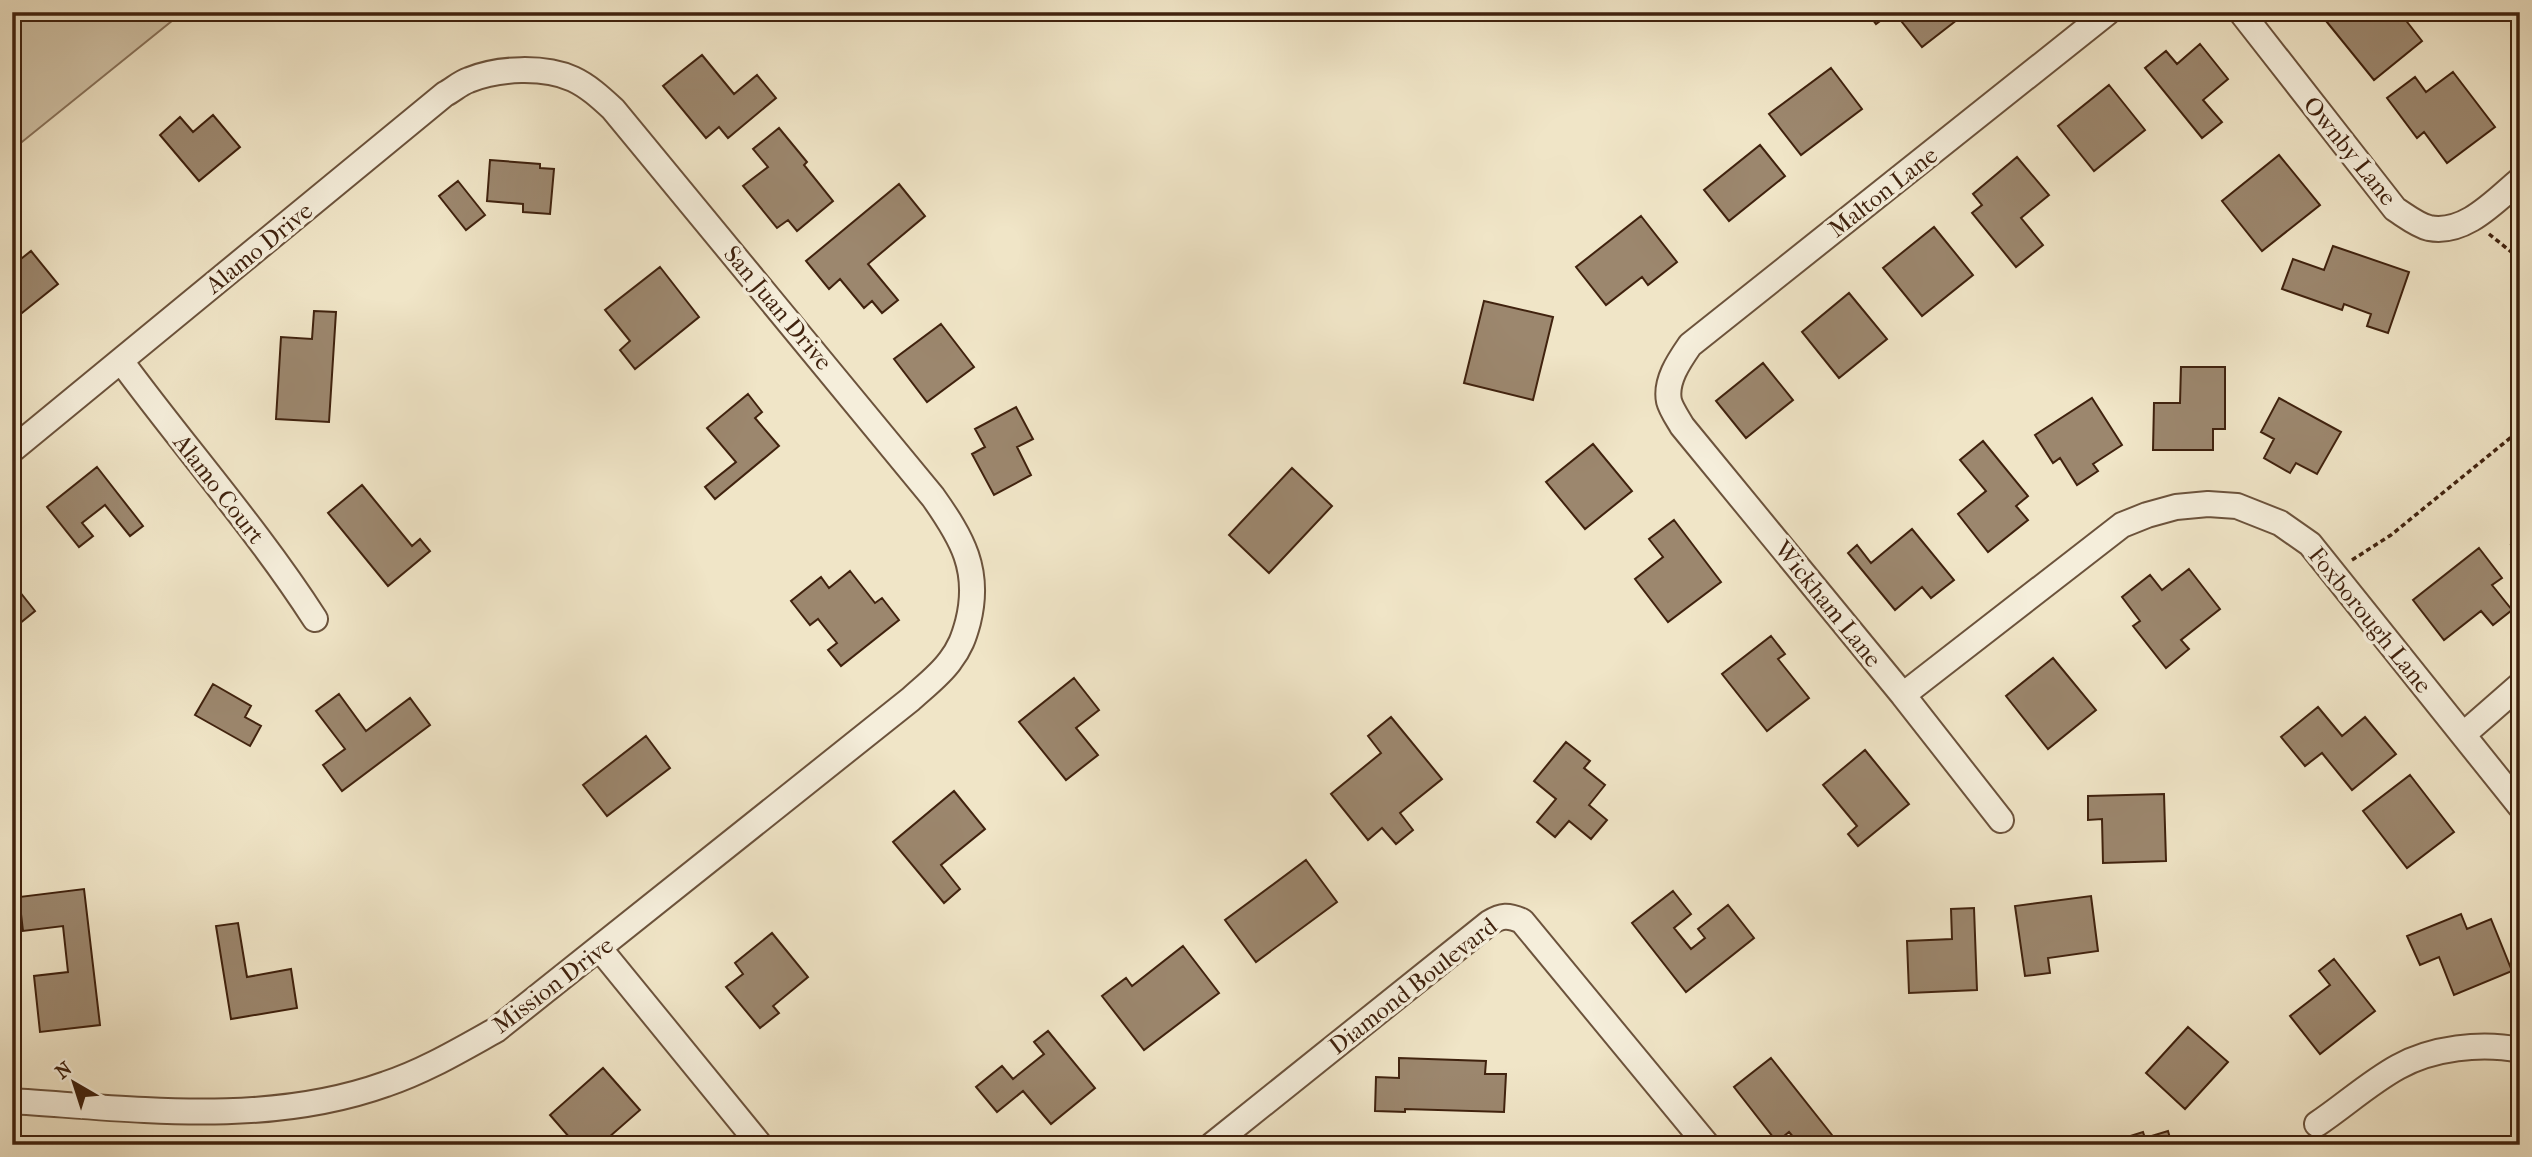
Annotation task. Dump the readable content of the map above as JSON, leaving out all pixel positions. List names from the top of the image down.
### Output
{
  "streets": {
    "street": [
      "Ownby Lane",
      "Malton Lane",
      "Alamo Drive",
      "San Juan Drive",
      "Alamo Court",
      "Wickham Lane",
      "Foxborough Lane",
      "Mission Drive",
      "Diamond Boulevard"
    ]
  },
  "crossings": [
    ["Malton Lane", "Wickham Lane"],
    ["Alamo Drive", "San Juan Drive"],
    ["Alamo Drive", "Alamo Court"],
    ["San Juan Drive", "Mission Drive"],
    ["Wickham Lane", "Foxborough Lane"]
  ],
  "north": "top left"
}
